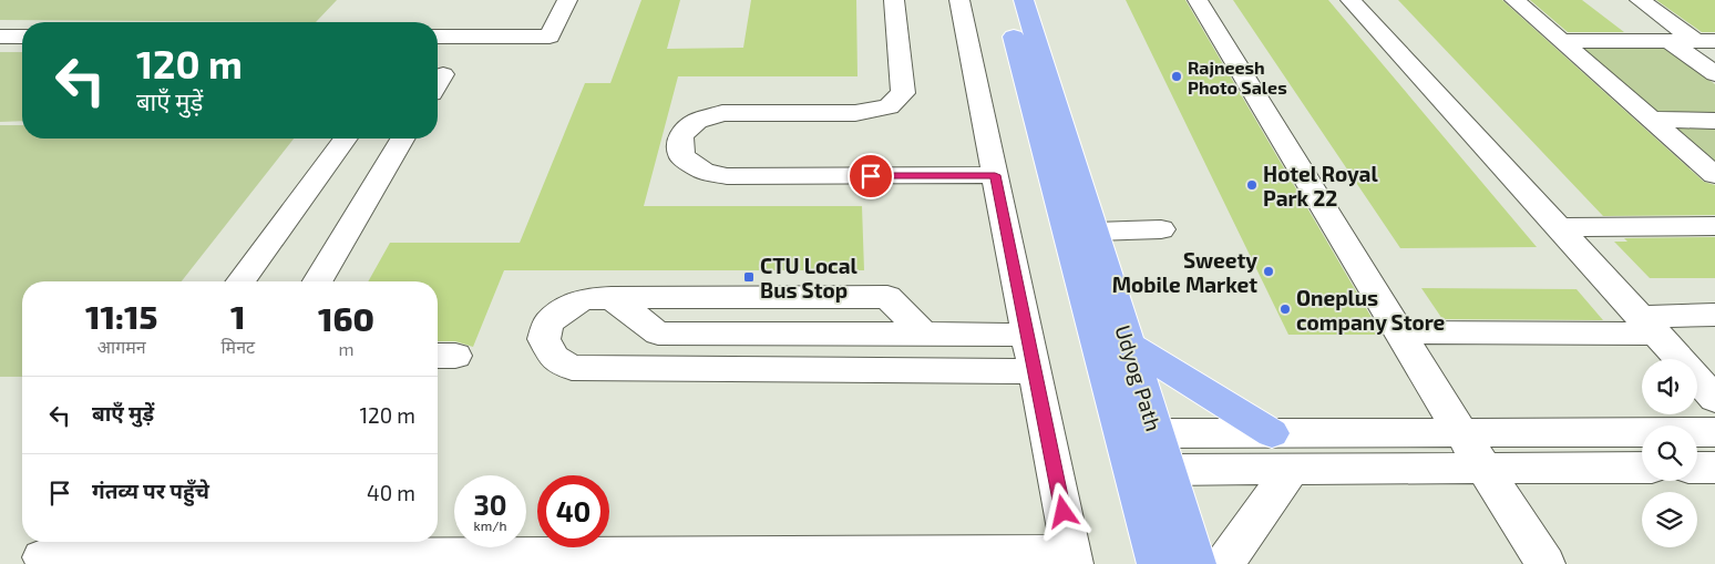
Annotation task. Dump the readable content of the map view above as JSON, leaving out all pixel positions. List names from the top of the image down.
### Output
{
  "streets": {
    "main road": ["Udyog Path"]
  },
  "places": {
    "other": [
      "Rajneesh Photo Sales",
      "Hotel Royal Park 22",
      "Sweety Mobile Market",
      "Oneplus company Store"
    ],
    "transit": ["CTU Local Bus Stop"]
  },
  "page": {
    "turn": ["120 m", "बाएँ मुड़ें"],
    "eta": [
      "11:15",
      "आगमन",
      "1",
      "मिनट",
      "160",
      "m"
    ],
    "list": [
      {
        "name": "बाएँ मुड़ें",
        "value": "120 m"
      },
      {
        "name": "गंतव्य पर पहुँचे",
        "value": "40 m"
      }
    ],
    "speed": "30 km/h",
    "limit": "40"
  }
}
